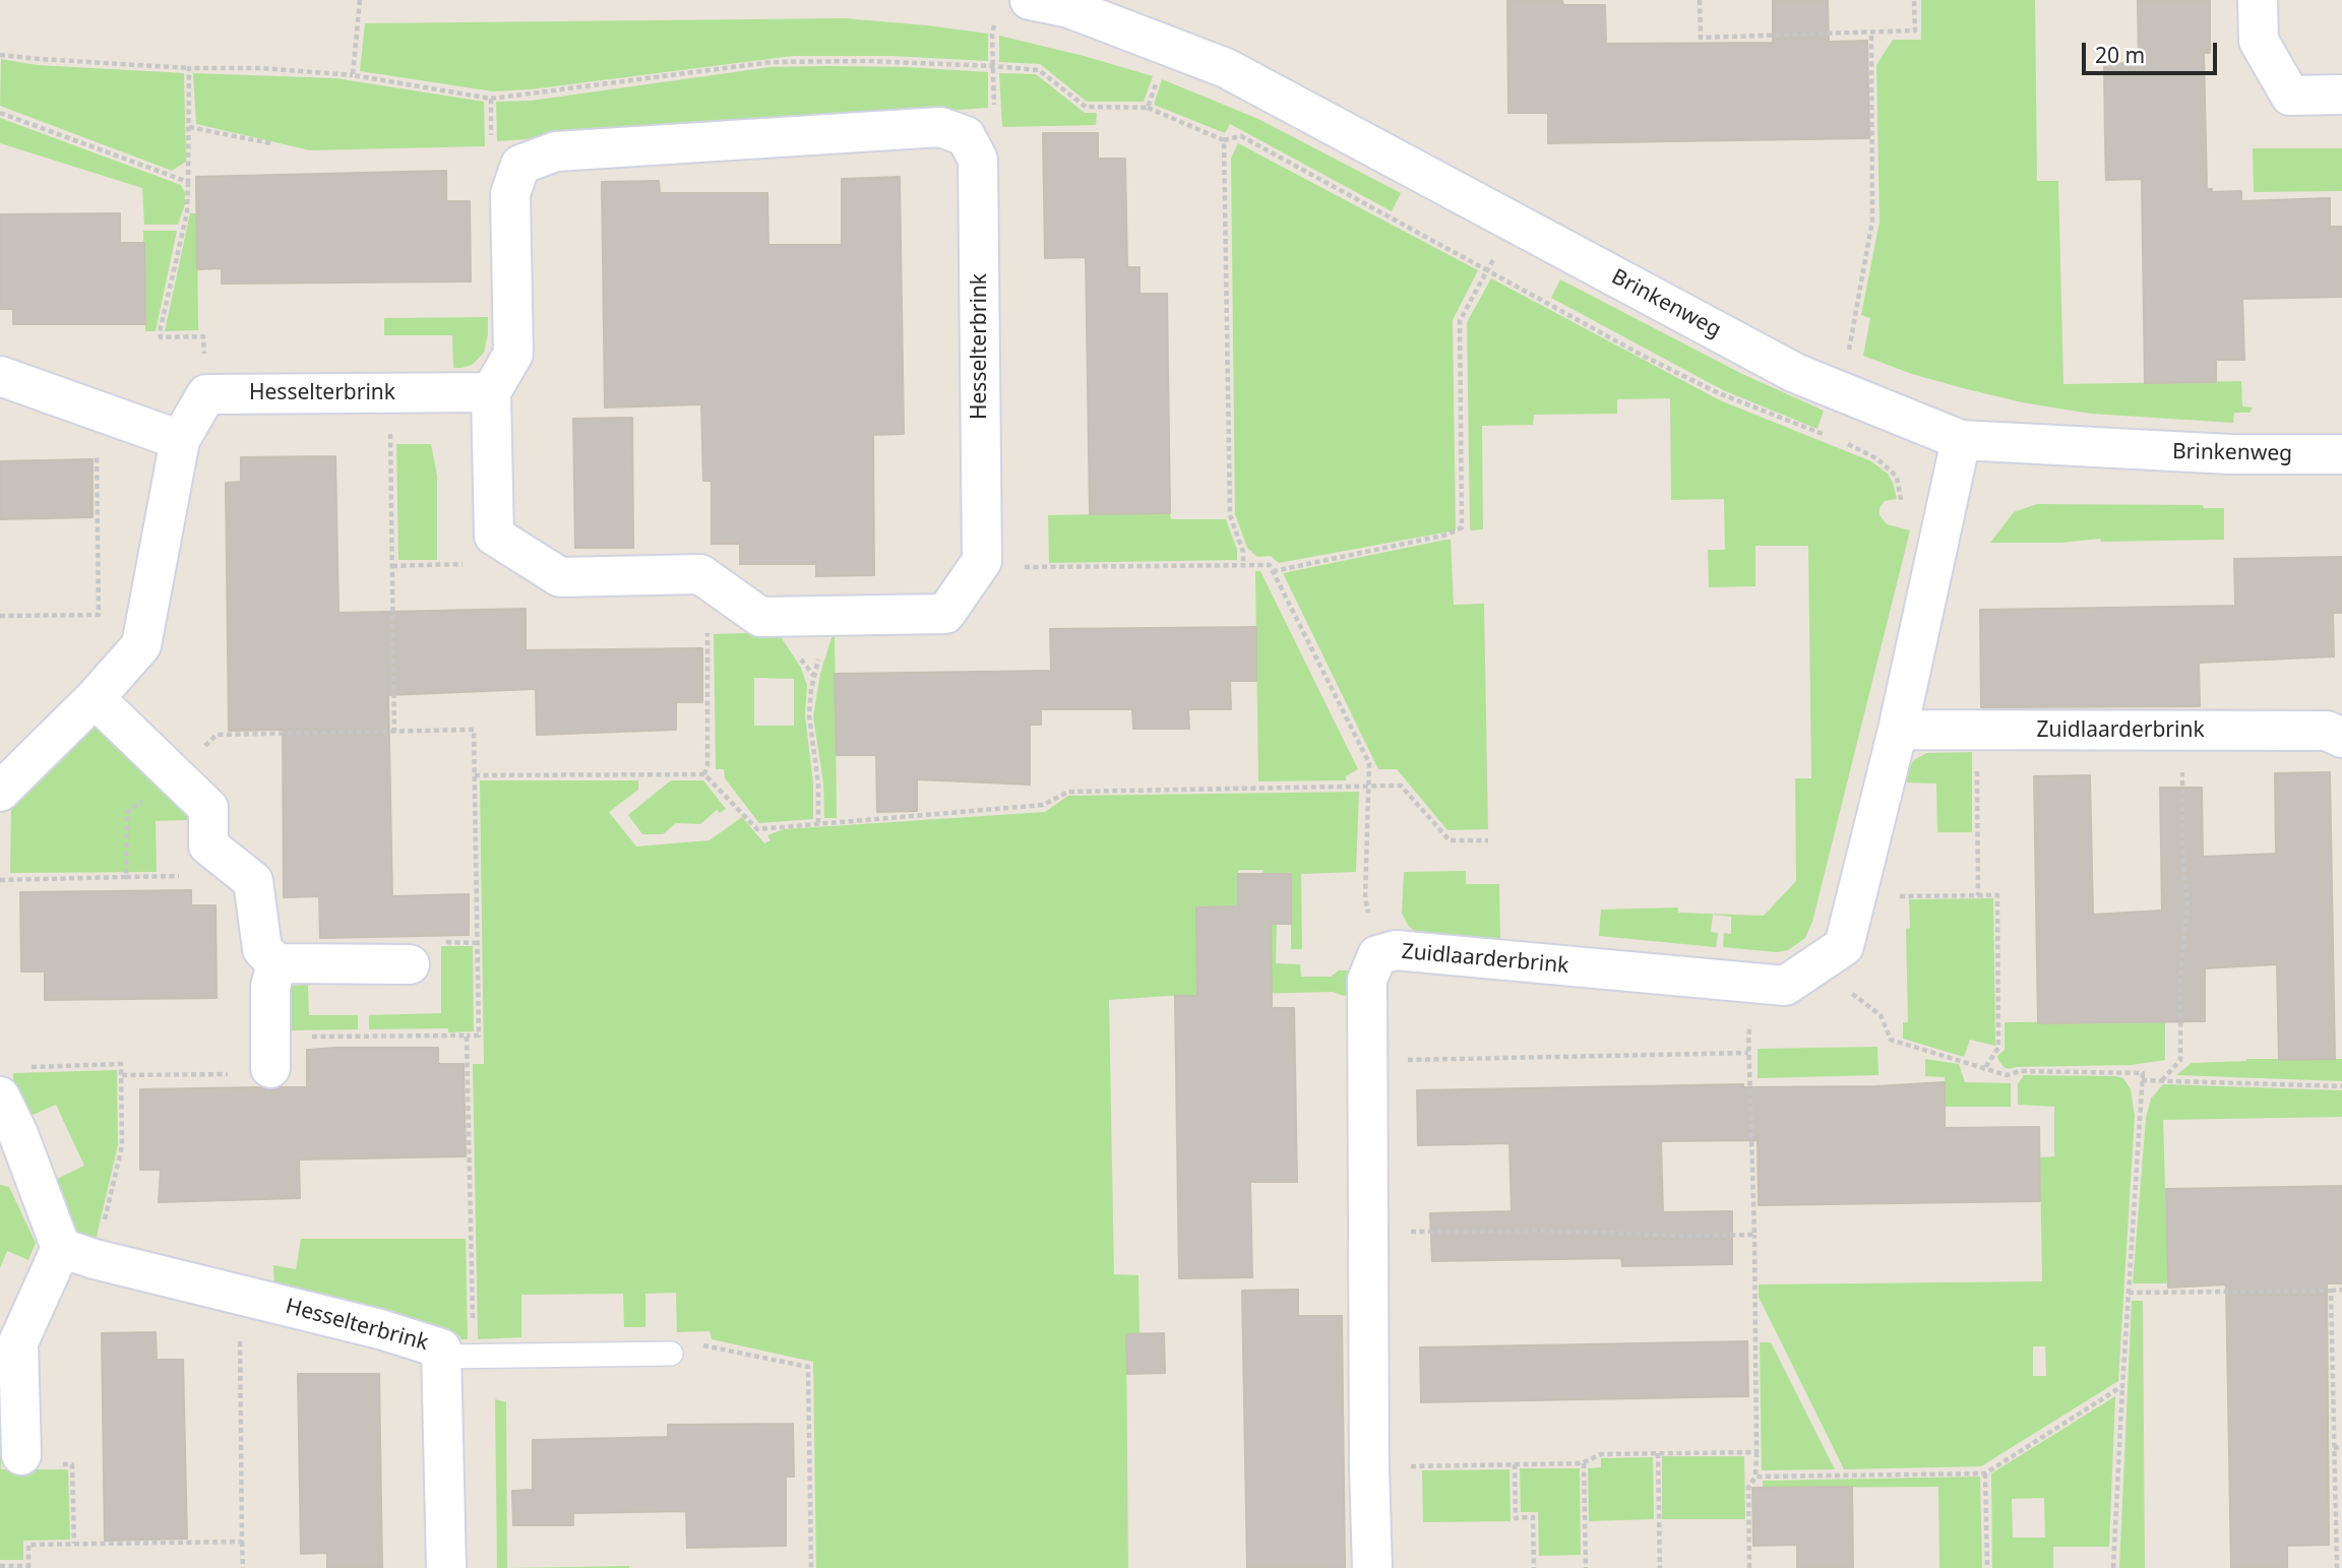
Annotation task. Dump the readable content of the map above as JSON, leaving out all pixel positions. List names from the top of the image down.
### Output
{
  "streets": {
    "street": ["Brinkenweg", "Hesselterbrink", "Zuidlaarderbrink"]
  },
  "crossings": [
    ["Brinkenweg", "Zuidlaarderbrink"]
  ],
  "scale_bar": "20 m"
}
